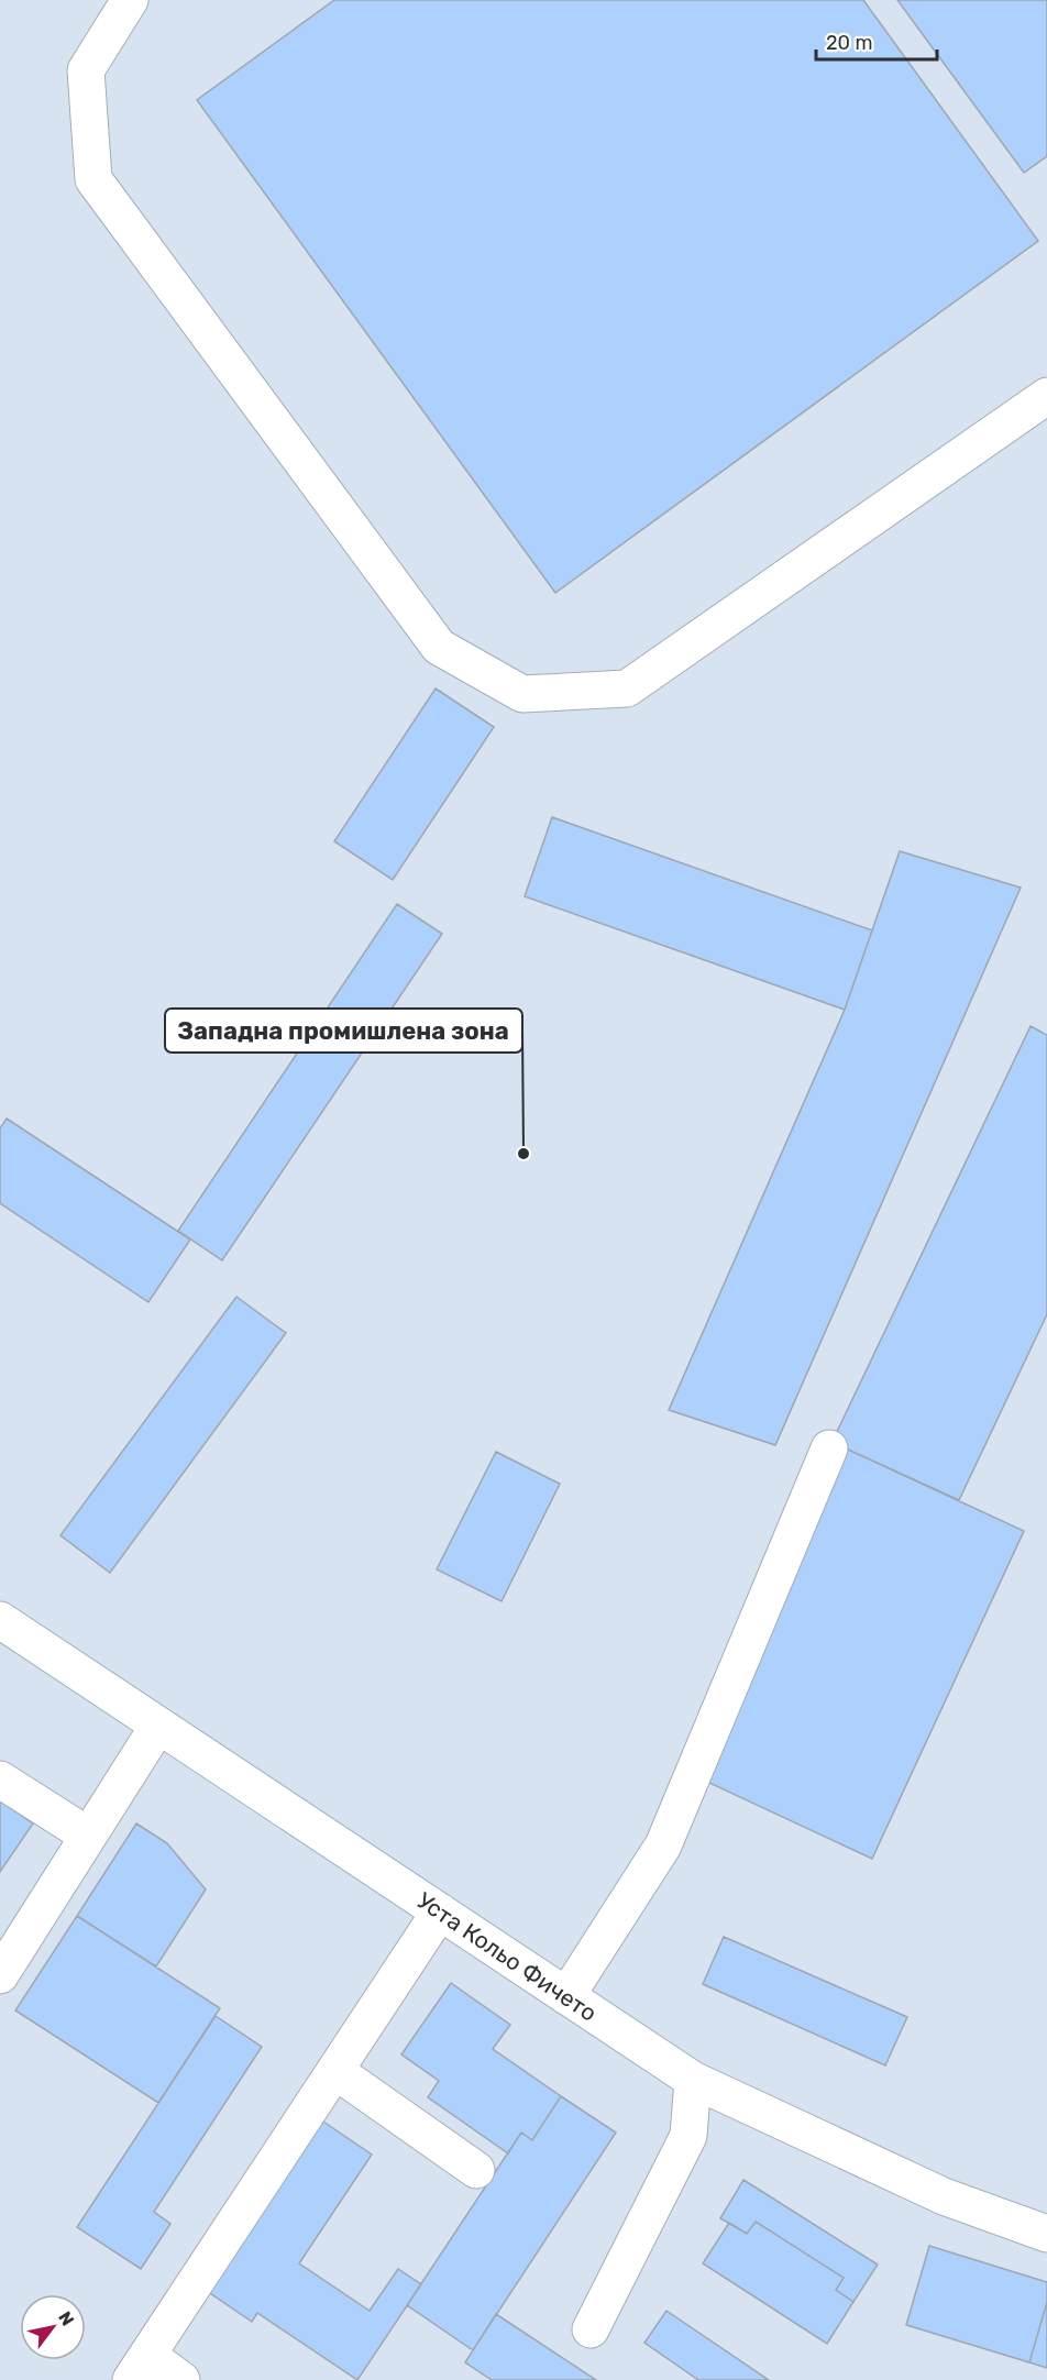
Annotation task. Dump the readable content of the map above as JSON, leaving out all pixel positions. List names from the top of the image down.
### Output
{
  "streets": {
    "street": ["Уста Кольо Фичето"]
  },
  "places": ["Западна промишлена зона"],
  "scale_bar": "20 m",
  "north": "top right"
}
